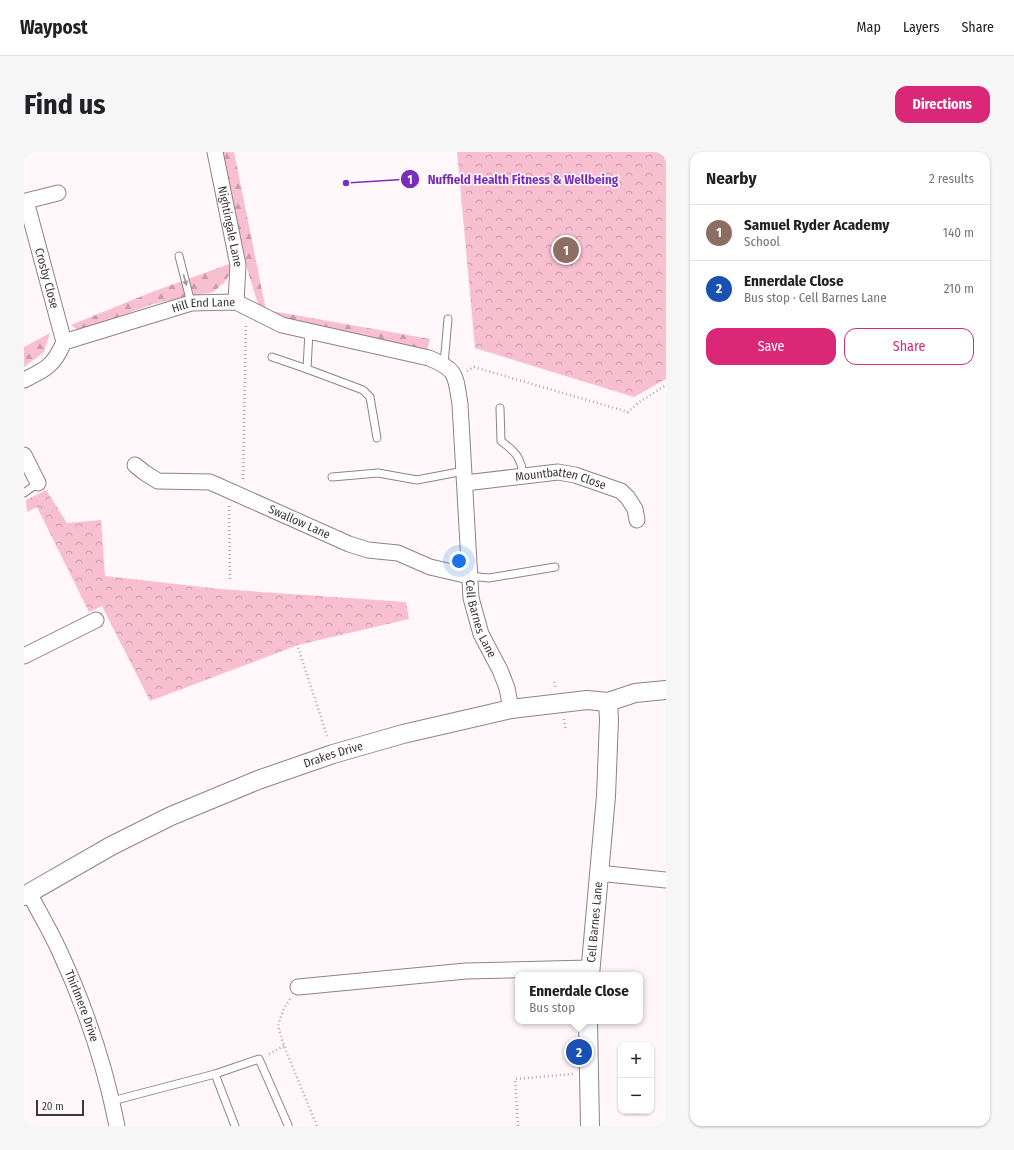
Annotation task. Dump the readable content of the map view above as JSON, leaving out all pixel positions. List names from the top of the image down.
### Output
{
  "streets": {
    "street": [
      "Nightingale Lane",
      "Crosby Close",
      "Hill End Lane",
      "Mountbatten Close",
      "Swallow Lane",
      "Cell Barnes Lane",
      "Drakes Drive",
      "Thirlmere Drive"
    ]
  },
  "crossings": [
    ["Nightingale Lane", "Hill End Lane"],
    ["Crosby Close", "Hill End Lane"],
    ["Mountbatten Close", "Cell Barnes Lane"],
    ["Swallow Lane", "Cell Barnes Lane"],
    ["Cell Barnes Lane", "Drakes Drive"],
    ["Drakes Drive", "Thirlmere Drive"]
  ],
  "places": ["Nuffield Health Fitness & Wellbeing"],
  "scale_bar": "20 m",
  "page": {
    "header": "Waypost",
    "nav": ["Map", "Layers", "Share"],
    "buttons": [
      "Directions",
      ["Save", "Share"]
    ],
    "title": "Find us",
    "heading": ["Nearby", "2 results"],
    "list": [
      {
        "mark": "1",
        "name": "Samuel Ryder Academy",
        "note": "School",
        "value": "140 m"
      },
      {
        "mark": "2",
        "name": "Ennerdale Close",
        "note": "Bus stop · Cell Barnes Lane",
        "value": "210 m"
      }
    ],
    "pins": ["1", "2"],
    "popup": ["Ennerdale Close", "Bus stop"],
    "map_buttons": ["+", "−"],
    "scale": "20 m"
  }
}
